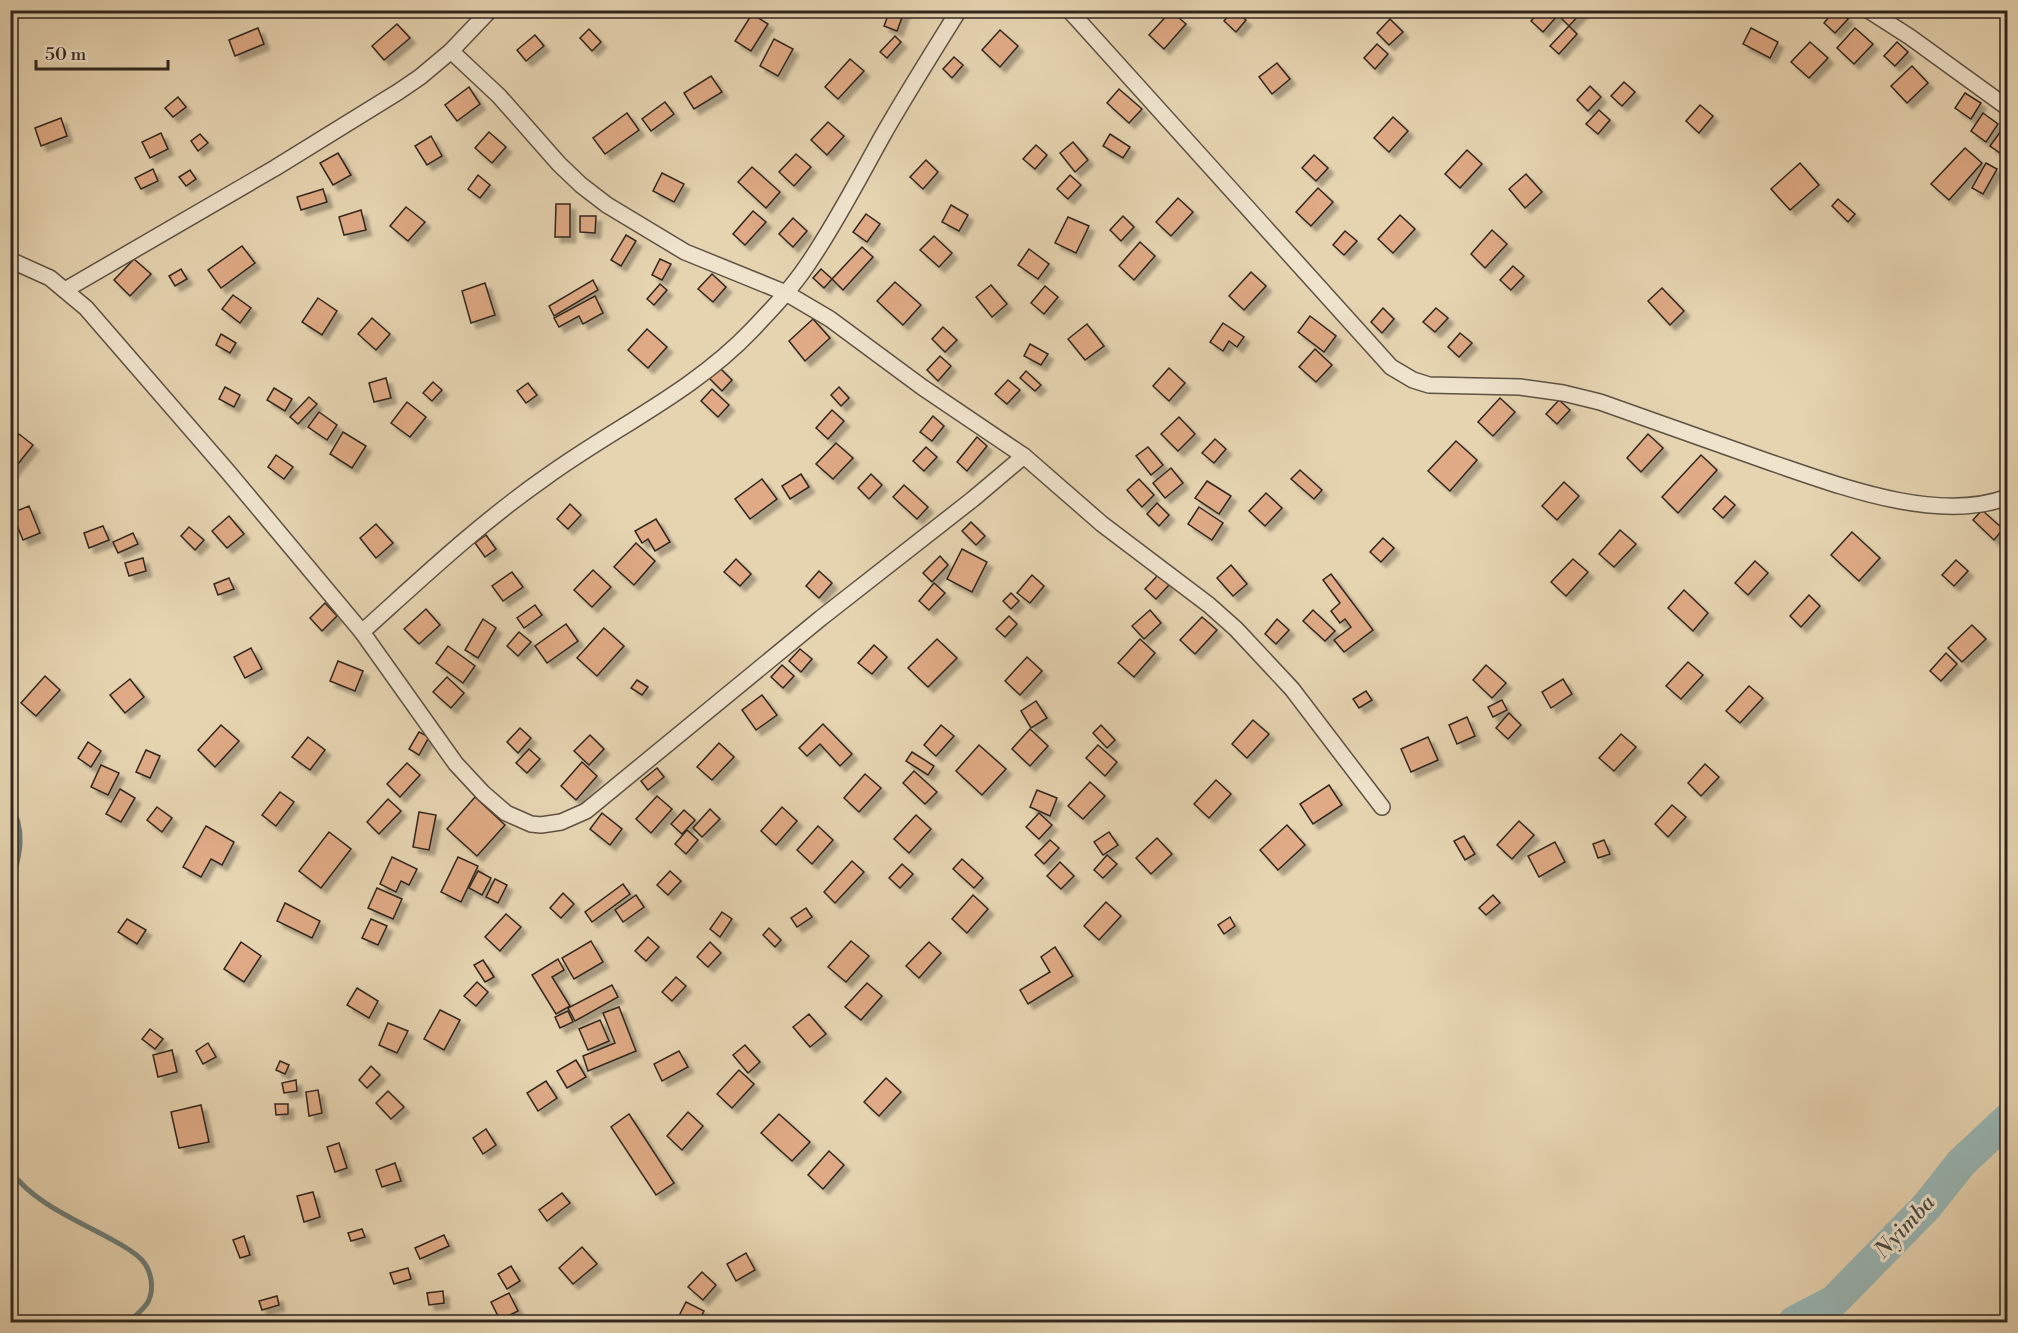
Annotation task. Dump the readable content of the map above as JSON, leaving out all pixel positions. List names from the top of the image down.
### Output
{
  "water": ["Nyimba"],
  "scale_bar": "50 m"
}
